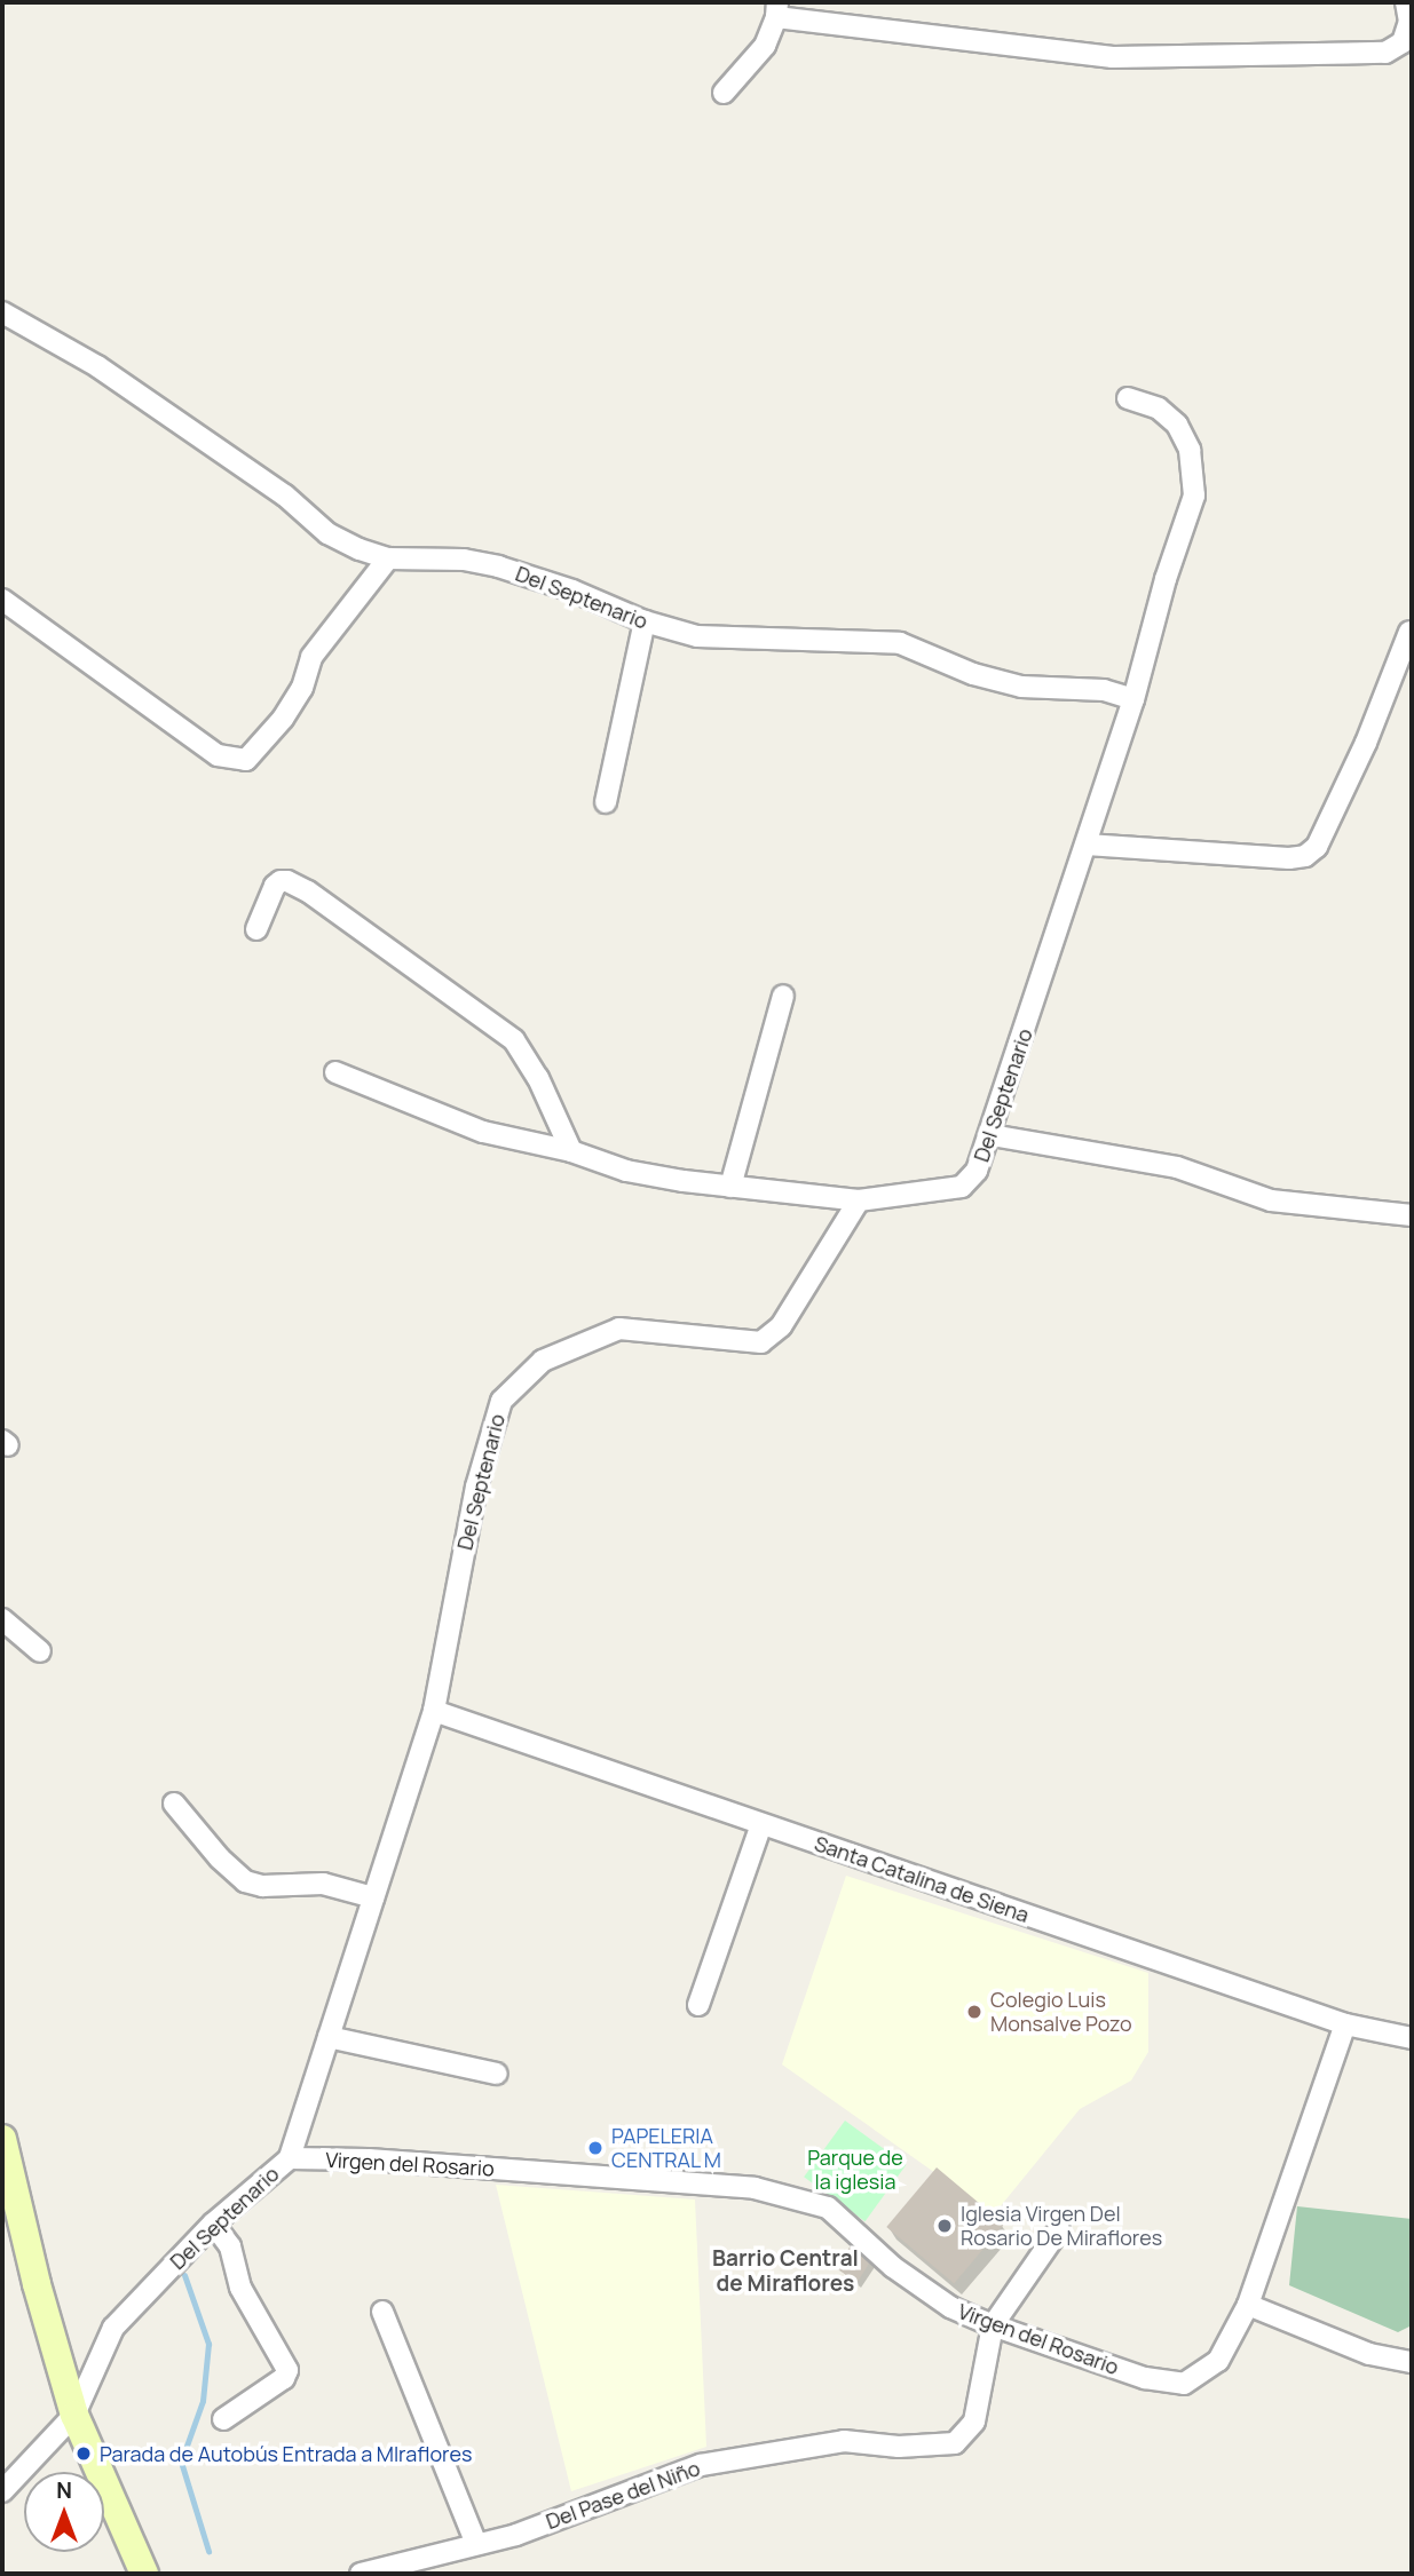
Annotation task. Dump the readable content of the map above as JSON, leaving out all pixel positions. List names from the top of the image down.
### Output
{
  "streets": {
    "street": [
      "Del Septenario",
      "Santa Catalina de Siena",
      "Virgen del Rosario",
      "Del Pase del Niño"
    ]
  },
  "crossings": [
    ["Del Septenario", "Santa Catalina de Siena"],
    ["Del Septenario", "Virgen del Rosario"],
    ["Santa Catalina de Siena", "Virgen del Rosario"],
    ["Virgen del Rosario", "Del Pase del Niño"]
  ],
  "districts": ["Barrio Central de Miraflores"],
  "parks": ["Parque de la iglesia"],
  "places": [
    "Colegio Luis Monsalve Pozo",
    "PAPELERIA CENTRAL M",
    "Iglesia Virgen Del Rosario De Miraflores",
    "Parada de Autobús Entrada a MIraflores"
  ],
  "north": "top"
}
